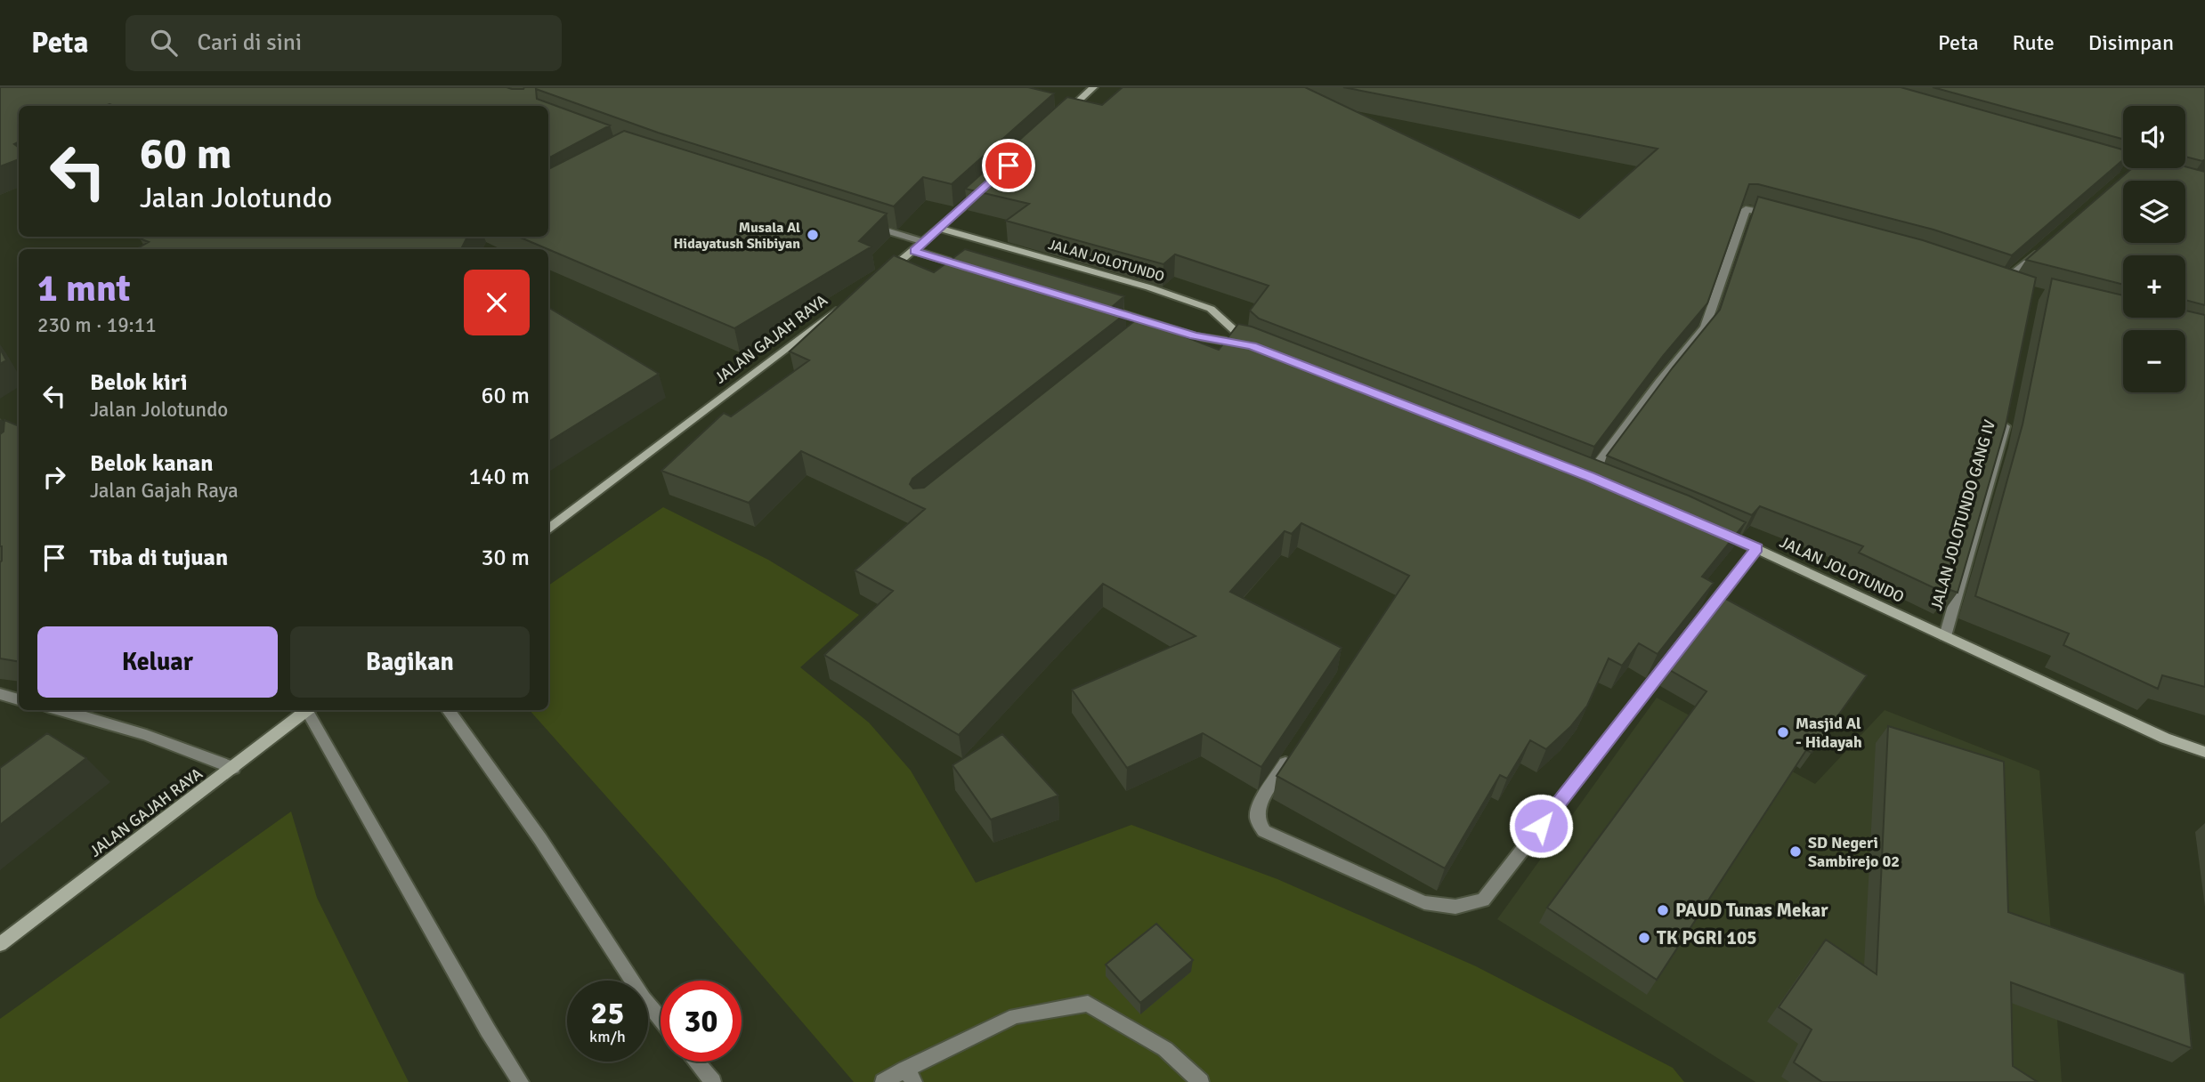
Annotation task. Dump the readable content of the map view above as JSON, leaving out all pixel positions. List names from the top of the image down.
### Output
{
  "streets": {
    "main road": ["JALAN JOLOTUNDO", "JALAN GAJAH RAYA"],
    "street": ["JALAN JOLOTUNDO GANG IV"]
  },
  "crossings": [
    ["JALAN JOLOTUNDO", "JALAN JOLOTUNDO GANG IV"]
  ],
  "places": [
    "Musala Al Hidayatush Shibiyan",
    "Masjid Al - Hidayah",
    "SD Negeri Sambirejo 02",
    "PAUD Tunas Mekar",
    "TK PGRI 105"
  ],
  "page": {
    "header": "Peta",
    "search": "Cari di sini",
    "nav": ["Peta", "Rute", "Disimpan"],
    "map_buttons": ["+", "−"],
    "turn": ["60 m", "Jalan Jolotundo"],
    "heading": ["1 mnt", "230 m · 19:11"],
    "list": [
      {
        "name": "Belok kiri",
        "note": "Jalan Jolotundo",
        "value": "60 m"
      },
      {
        "name": "Belok kanan",
        "note": "Jalan Gajah Raya",
        "value": "140 m"
      },
      {
        "name": "Tiba di tujuan",
        "value": "30 m"
      }
    ],
    "buttons": ["Keluar", "Bagikan"],
    "speed": "25 km/h",
    "limit": "30"
  }
}
